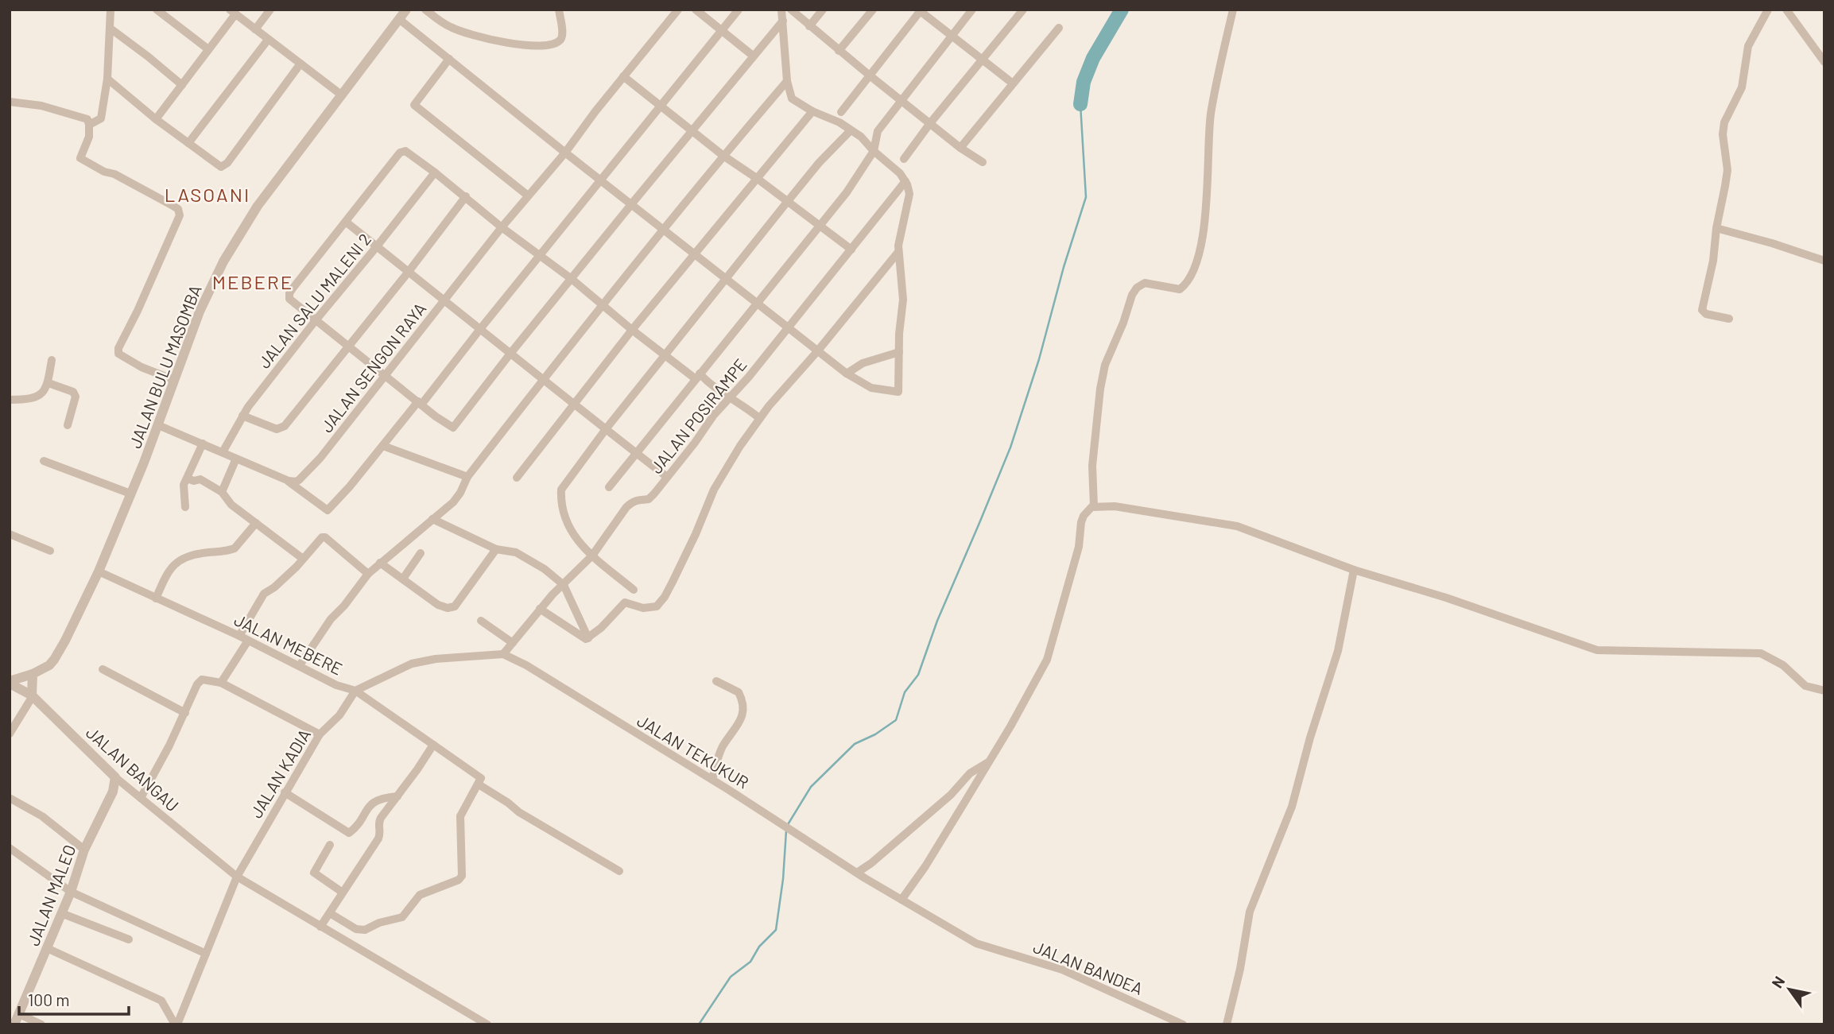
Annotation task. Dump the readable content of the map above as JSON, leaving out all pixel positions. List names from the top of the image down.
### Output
{
  "streets": {
    "street": [
      "JALAN SALU MALENI 2",
      "JALAN BULU MASOMBA",
      "JALAN SENGON RAYA",
      "JALAN POSIRAMPE",
      "JALAN MEBERE",
      "JALAN TEKUKUR",
      "JALAN BANGAU",
      "JALAN KADIA",
      "JALAN MALEO",
      "JALAN BANDEA"
    ]
  },
  "crossings": [
    ["JALAN BULU MASOMBA", "JALAN MEBERE"],
    ["JALAN BULU MASOMBA", "JALAN BANGAU"],
    ["JALAN POSIRAMPE", "JALAN MEBERE"],
    ["JALAN POSIRAMPE", "JALAN TEKUKUR"],
    ["JALAN MEBERE", "JALAN TEKUKUR"],
    ["JALAN MEBERE", "JALAN KADIA"],
    ["JALAN TEKUKUR", "JALAN BANDEA"],
    ["JALAN BANGAU", "JALAN KADIA"],
    ["JALAN BANGAU", "JALAN MALEO"]
  ],
  "districts": ["LASOANI", "MEBERE"],
  "scale_bar": "100 m",
  "north": "top left"
}
